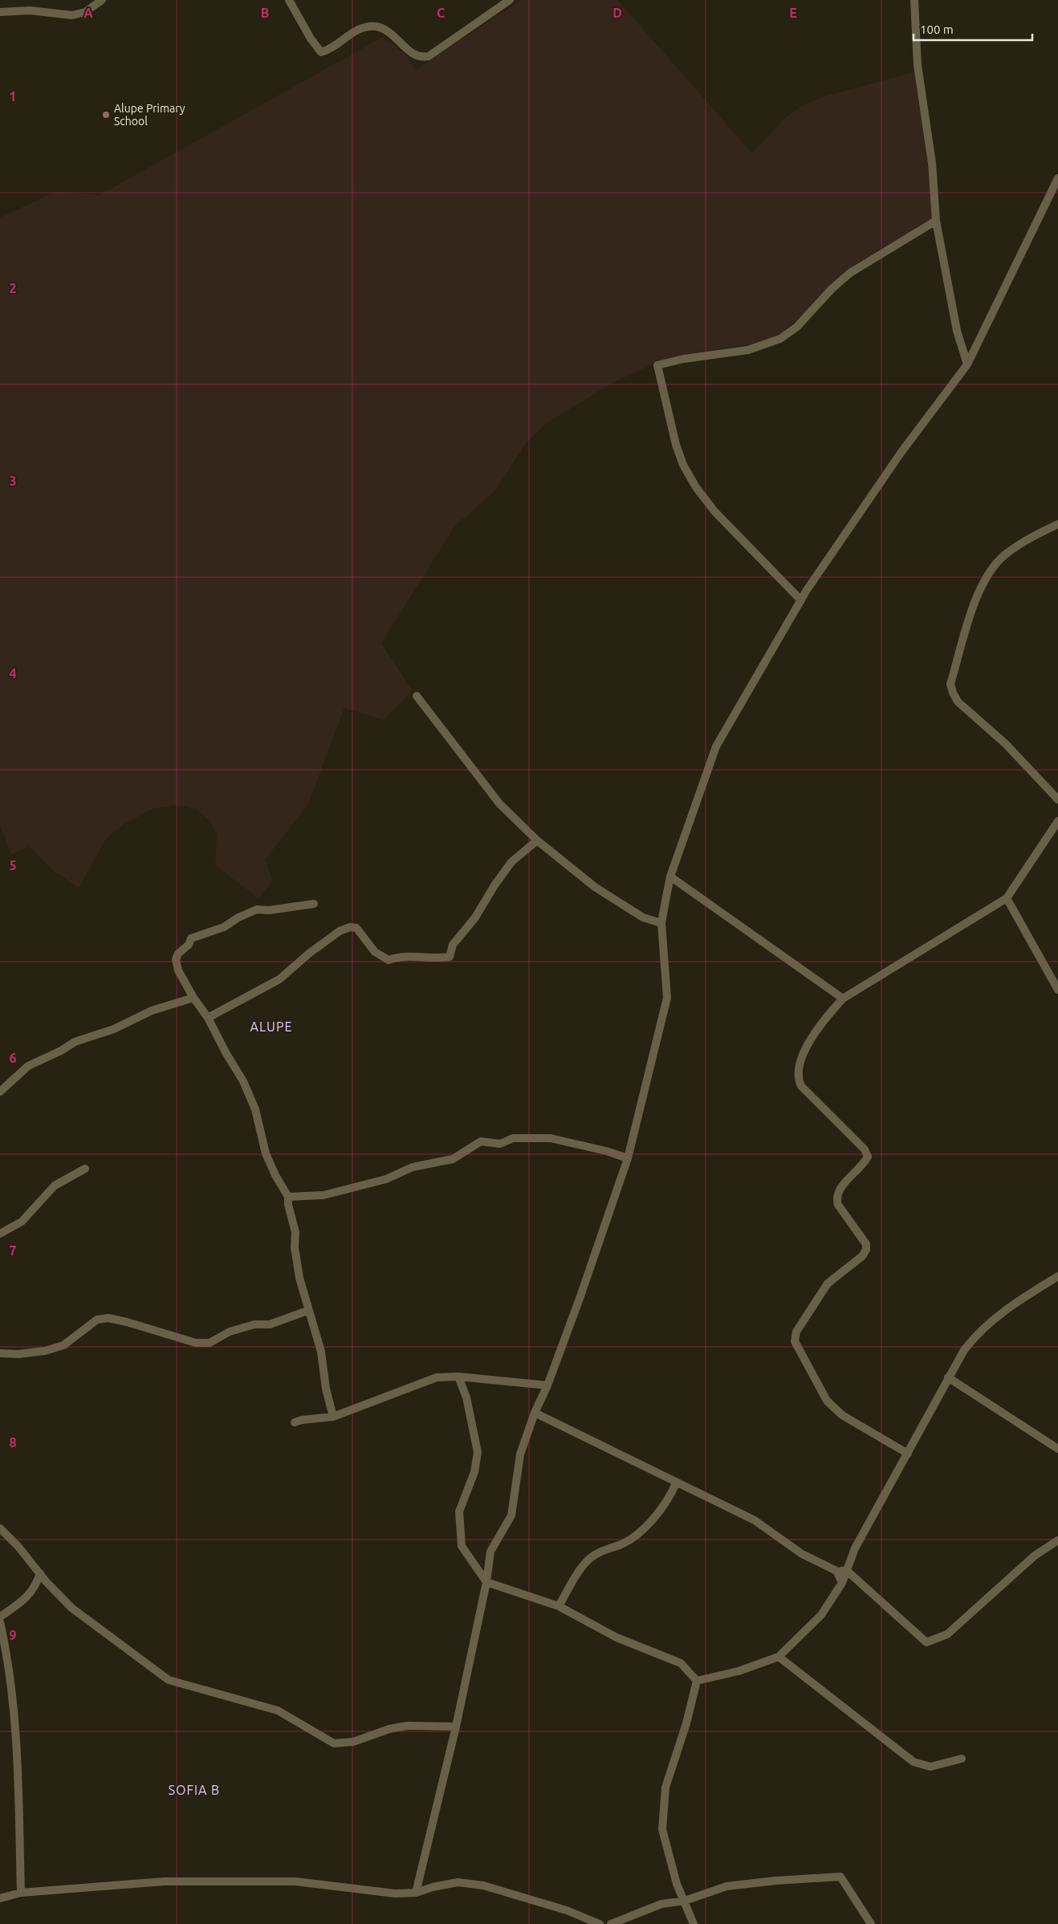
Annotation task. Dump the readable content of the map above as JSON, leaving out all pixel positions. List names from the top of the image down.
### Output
{
  "districts": ["ALUPE", "SOFIA B"],
  "places": ["Alupe Primary School"],
  "scale_bar": "100 m",
  "grid": {
    "columns": [
      "A",
      "B",
      "C",
      "D",
      "E"
    ],
    "rows": [
      "1",
      "2",
      "3",
      "4",
      "5",
      "6",
      "7",
      "8",
      "9"
    ]
  }
}
